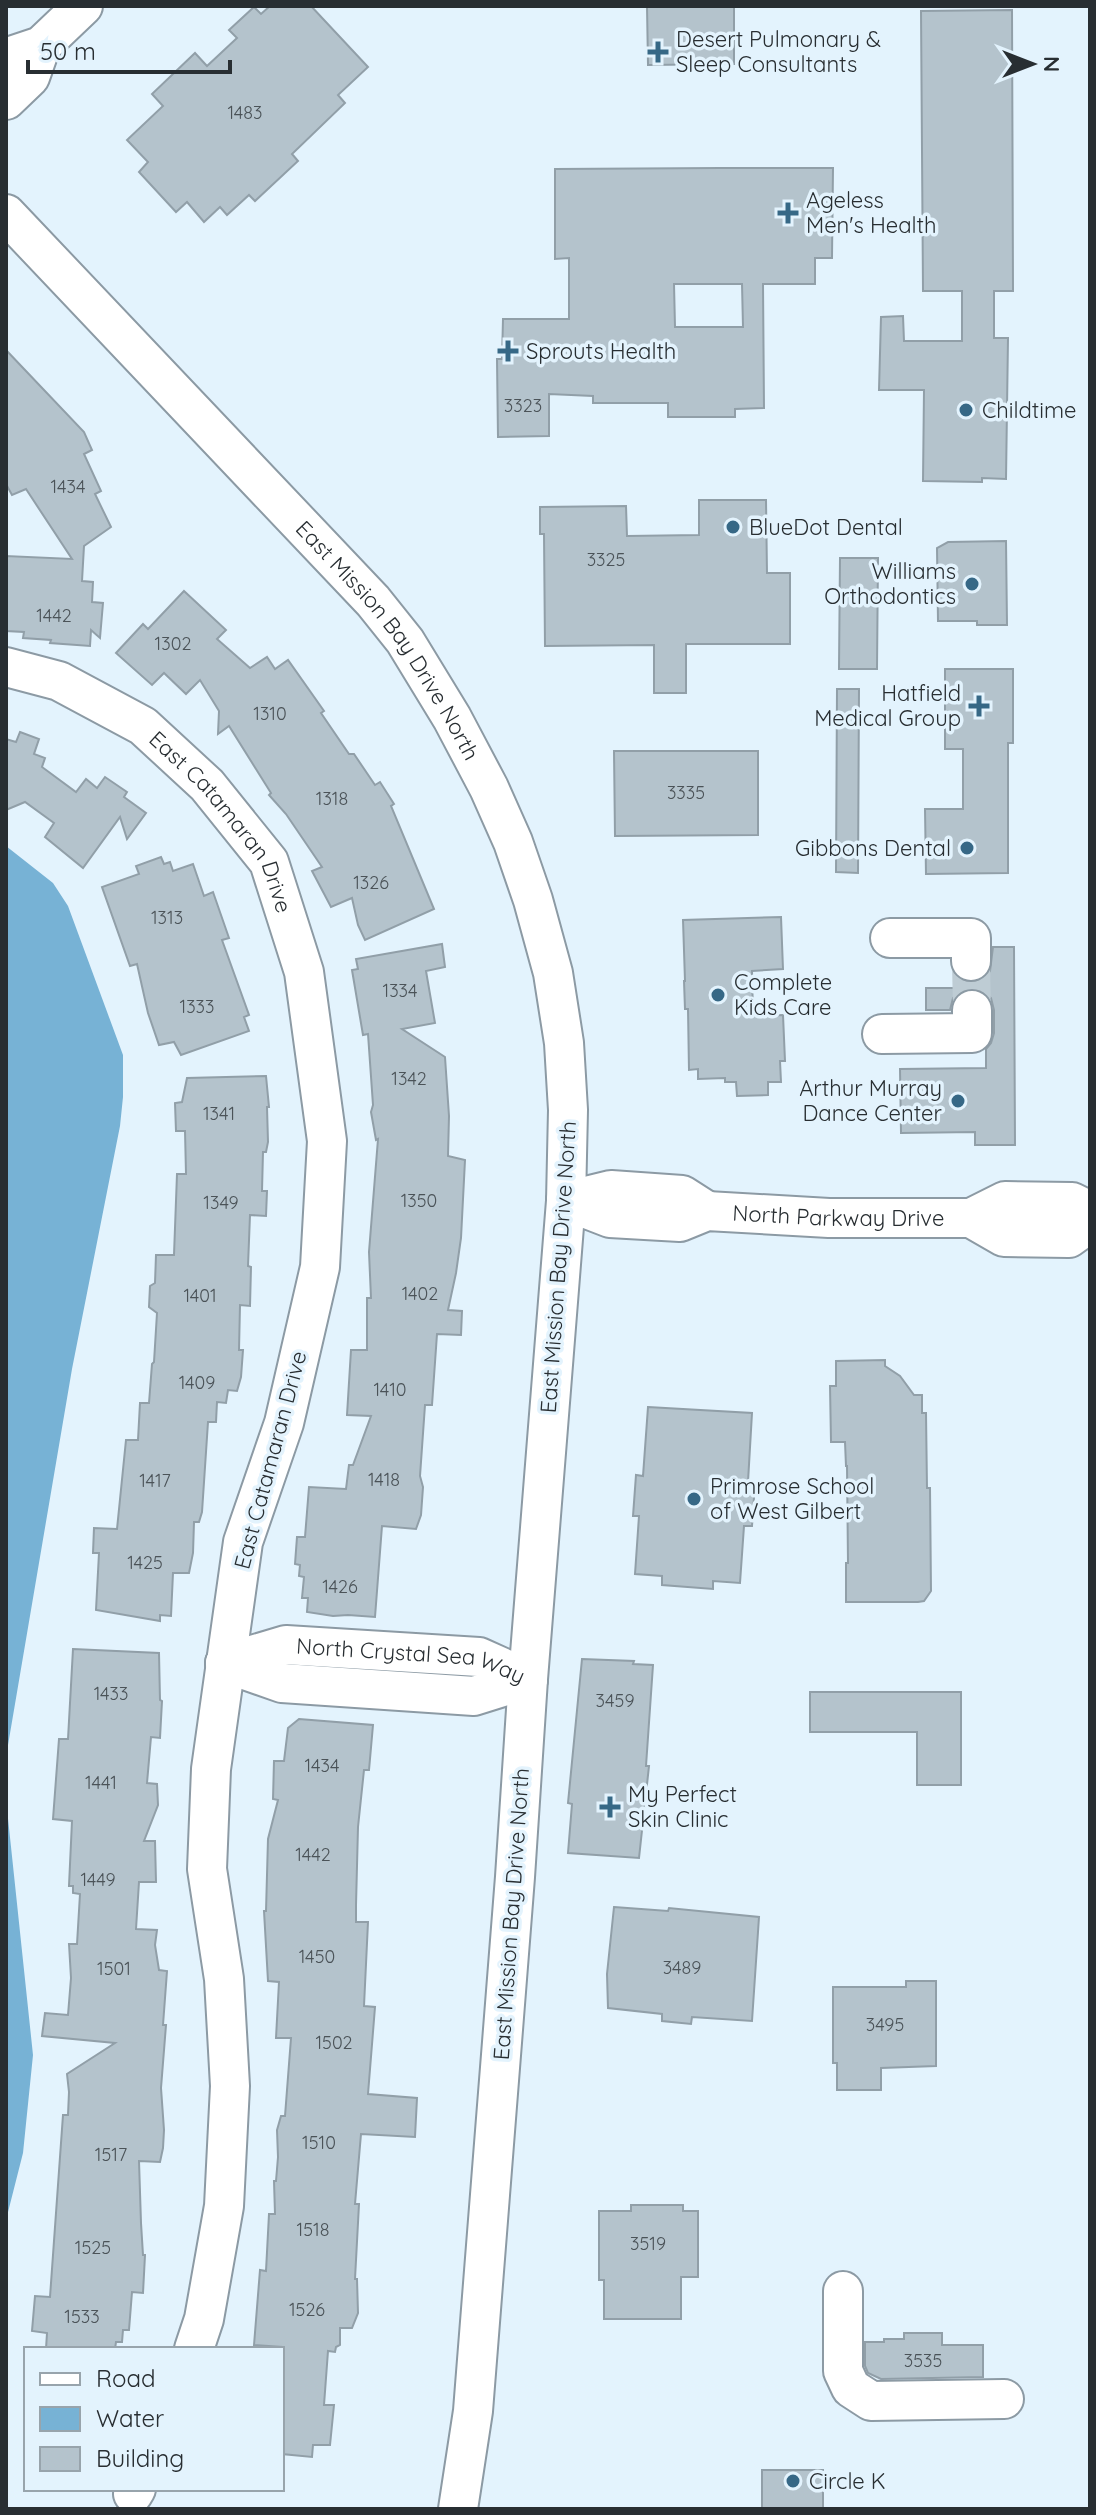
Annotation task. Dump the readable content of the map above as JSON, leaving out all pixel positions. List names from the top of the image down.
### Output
{
  "streets": {
    "street": [
      "East Mission Bay Drive North",
      "East Catamaran Drive",
      "North Parkway Drive",
      "North Crystal Sea Way"
    ]
  },
  "crossings": [
    ["East Mission Bay Drive North", "North Parkway Drive"],
    ["East Mission Bay Drive North", "North Crystal Sea Way"],
    ["East Catamaran Drive", "North Crystal Sea Way"]
  ],
  "places": {
    "health": [
      "Desert Pulmonary & Sleep Consultants",
      "Ageless Men's Health",
      "Sprouts Health",
      "Hatfield Medical Group",
      "My Perfect Skin Clinic"
    ],
    "other": [
      "Childtime",
      "BlueDot Dental",
      "Williams Orthodontics",
      "Gibbons Dental",
      "Complete Kids Care",
      "Arthur Murray Dance Center",
      "Primrose School of West Gilbert",
      "Circle K"
    ]
  },
  "house_numbers": [
    "1483",
    "3323",
    "1434",
    "3325",
    "1442",
    "1302",
    "1310",
    "3335",
    "1318",
    "1326",
    "1313",
    "1334",
    "1333",
    "1342",
    "1341",
    "1350",
    "1349",
    "1402",
    "1401",
    "1409",
    "1410",
    "1418",
    "1417",
    "1425",
    "1426",
    "1433",
    "3459",
    "1434",
    "1441",
    "1442",
    "1449",
    "1450",
    "3489",
    "1501",
    "3495",
    "1502",
    "1510",
    "1517",
    "1518",
    "3519",
    "1525",
    "1526",
    "1533",
    "3535"
  ],
  "legend": ["Road", "Water", "Building"],
  "scale_bar": "50 m",
  "north": "right"
}
